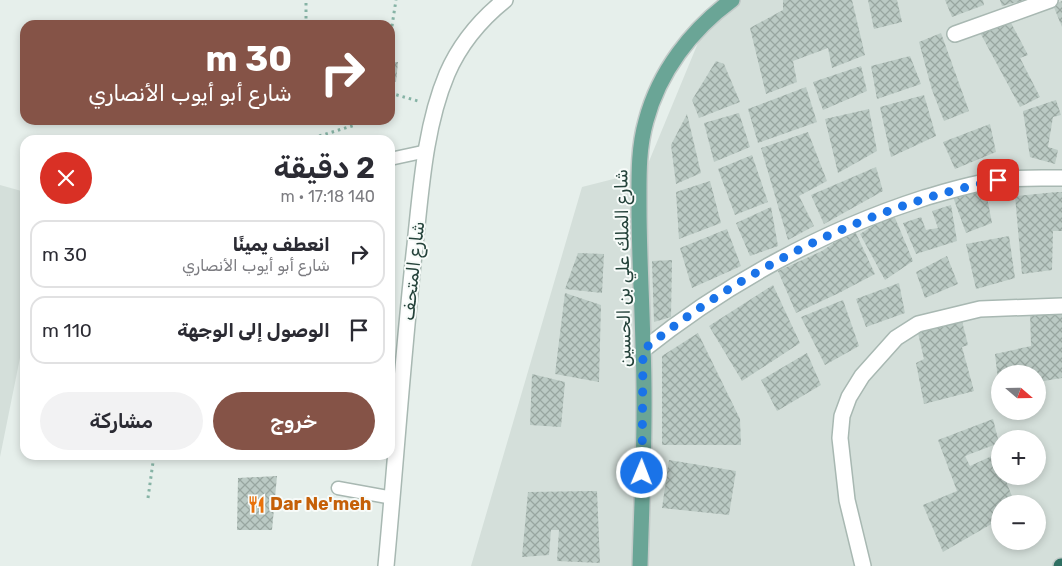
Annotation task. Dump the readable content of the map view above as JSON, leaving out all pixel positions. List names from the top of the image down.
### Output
{
  "streets": {
    "main road": ["شارع الملك علي بن الحسين"],
    "street": ["شارع المتحف"]
  },
  "places": {
    "restaurant": ["Dar Ne'meh"]
  },
  "north": "right",
  "page": {
    "turn": ["30 m", "شارع أبو أيوب الأنصاري"],
    "heading": ["2 دقيقة", "140 m · 17:18"],
    "list": [
      {
        "name": "انعطف يمينًا",
        "note": "شارع أبو أيوب الأنصاري",
        "value": "30 m"
      },
      {
        "name": "الوصول إلى الوجهة",
        "value": "110 m"
      }
    ],
    "map_buttons": ["+", "−"],
    "buttons": ["خروج", "مشاركة"]
  }
}
